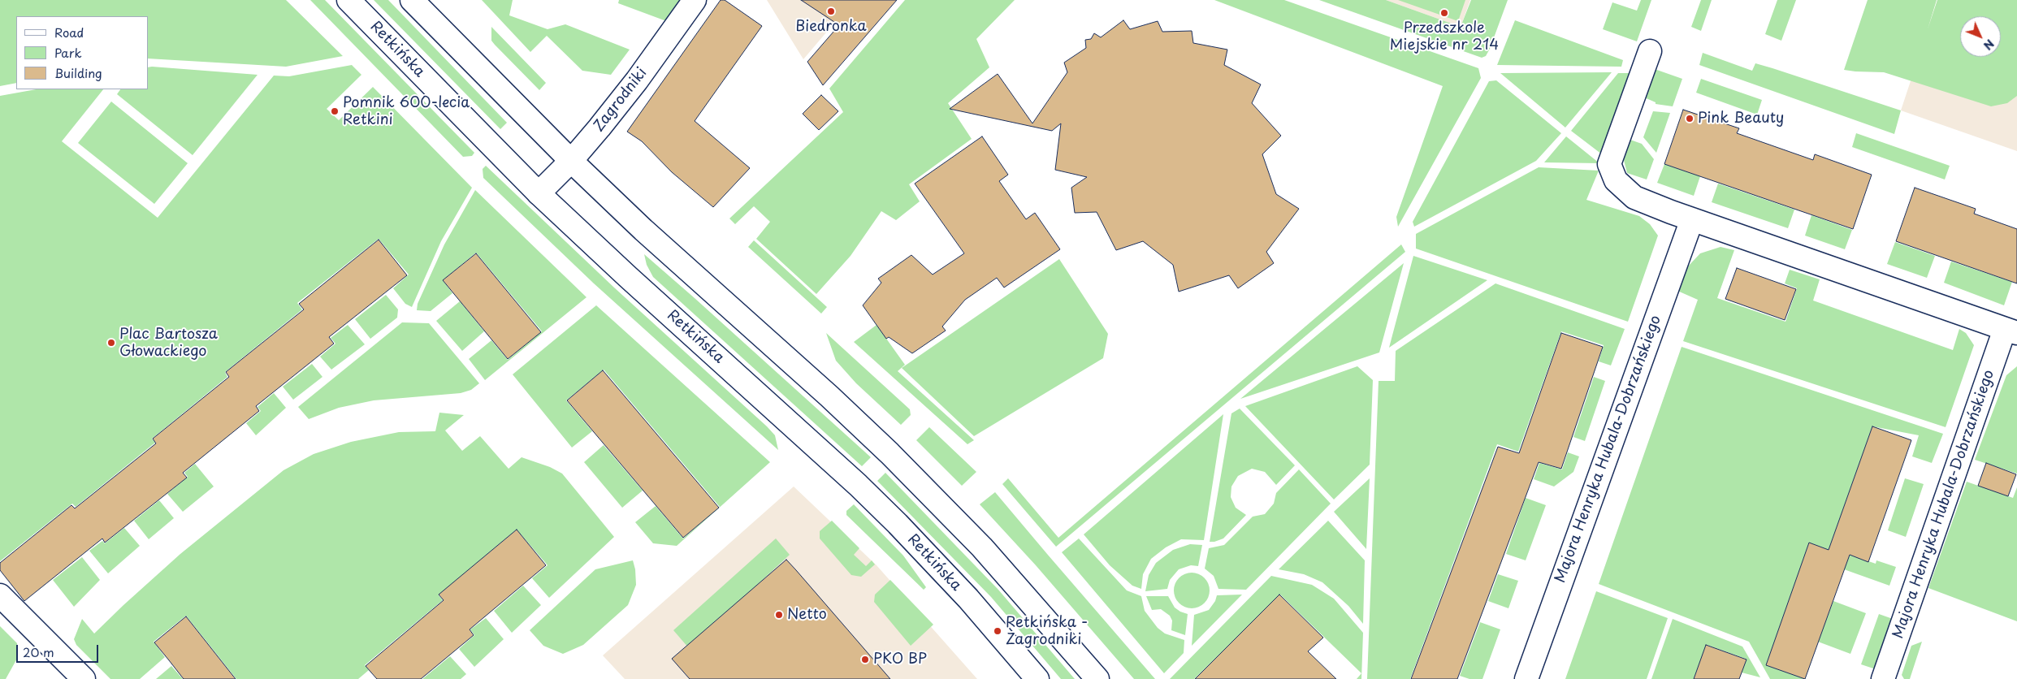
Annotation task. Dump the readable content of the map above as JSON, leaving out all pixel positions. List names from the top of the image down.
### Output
{
  "streets": {
    "street": ["Retkińska", "Zagrodniki", "Majora Henryka Hubala-Dobrzańskiego"]
  },
  "crossings": [
    ["Retkińska", "Zagrodniki"]
  ],
  "places": [
    "Biedronka",
    "Przedszkole Miejskie nr 214",
    "Pomnik 600-lecia Retkini",
    "Pink Beauty",
    "Plac Bartosza Głowackiego",
    "Netto",
    "Retkińska - Zagrodniki",
    "PKO BP"
  ],
  "legend": ["Road", "Park", "Building"],
  "scale_bar": "20 m",
  "north": "bottom right"
}
